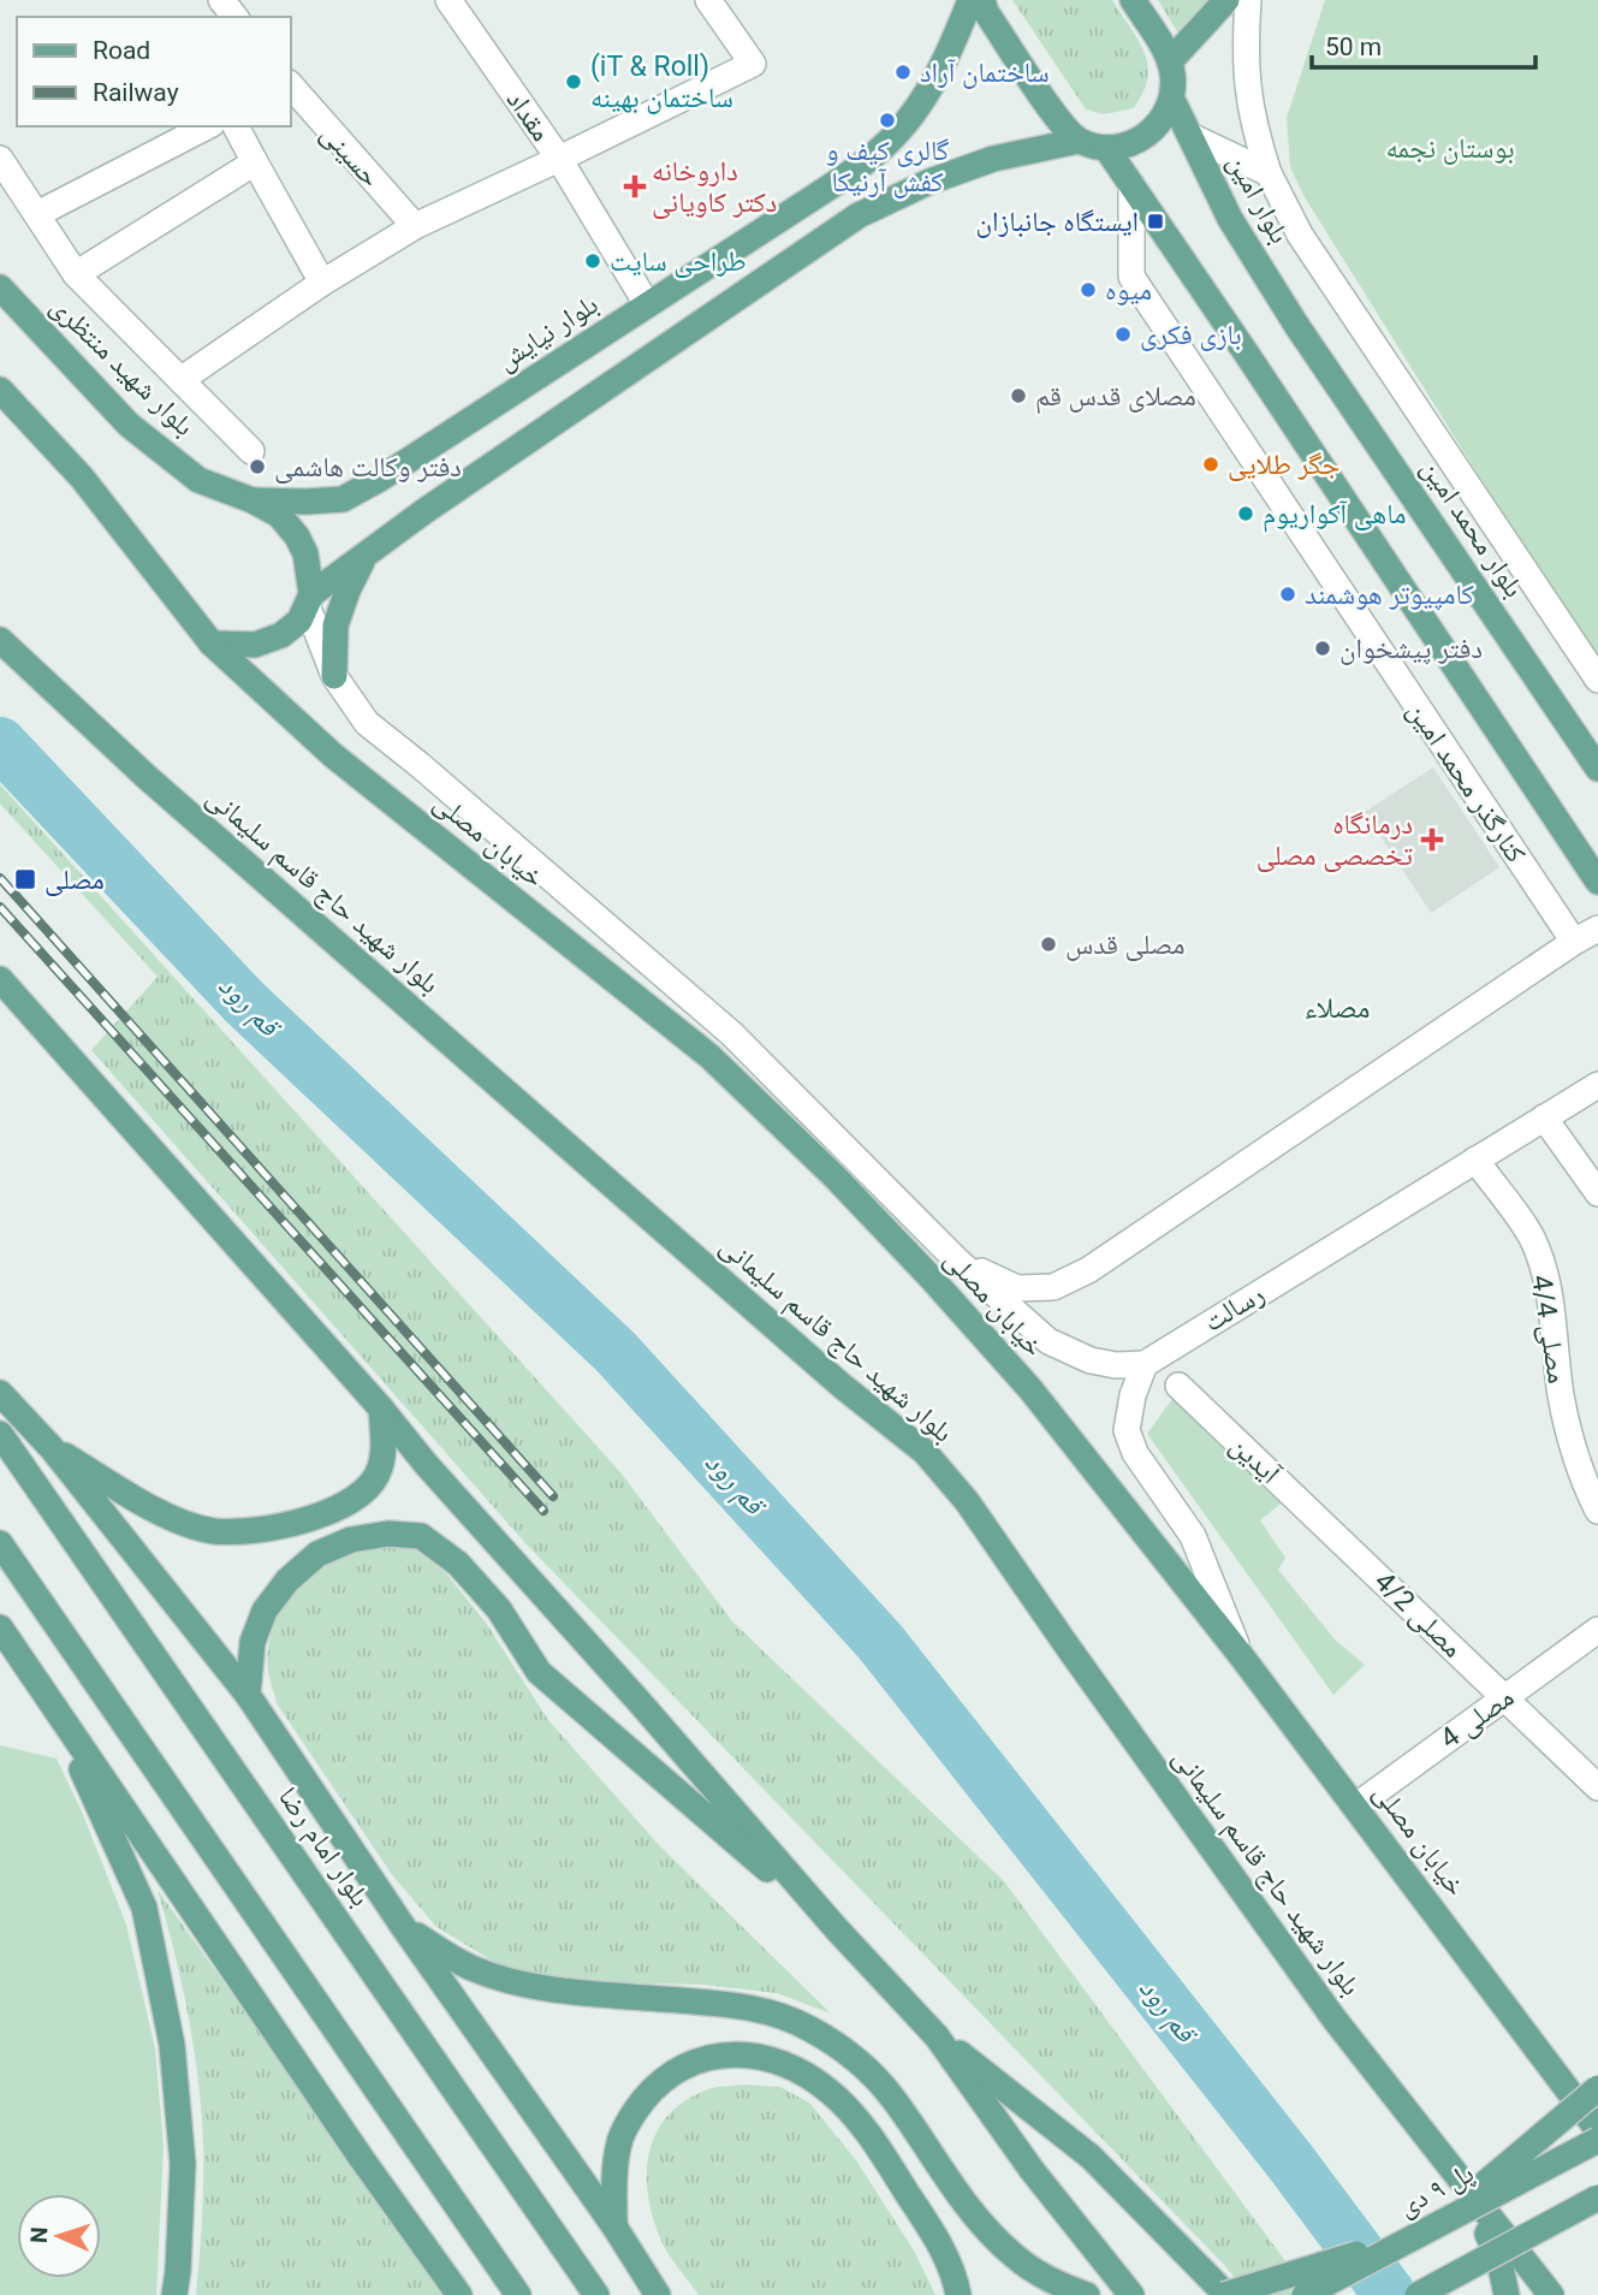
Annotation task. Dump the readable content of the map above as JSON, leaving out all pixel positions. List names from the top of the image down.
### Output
{
  "streets": {
    "main road": [
      "بلوار امین",
      "بلوار نیایش",
      "بلوار شهید منتظری",
      "بلوار محمد امین",
      "خیابان مصلی",
      "بلوار شهید حاج قاسم سلیمانی",
      "بلوار امام رضا",
      "پل ۹ دی"
    ],
    "street": [
      "مقداد",
      "حسینی",
      "کنارگذر محمد امین",
      "رسالت",
      "مصلی 4/4",
      "آیدین",
      "مصلی 4/2",
      "مصلی 4"
    ]
  },
  "crossings": [
    ["مقداد", "بلوار نیایش"],
    ["بلوار امین", "بلوار محمد امین"],
    ["بلوار نیایش", "بلوار شهید منتظری"],
    ["خیابان مصلی", "رسالت"],
    ["خیابان مصلی", "مصلی 4"],
    ["رسالت", "مصلی 4/4"],
    ["آیدین", "مصلی 4/2"],
    ["مصلی 4/2", "مصلی 4"]
  ],
  "districts": ["مصلاء"],
  "water": ["قم رود"],
  "parks": ["بوستان نجمه"],
  "places": {
    "other": [
      "ساختمان آراد",
      "(iT & Roll) ساختمان بهینه",
      "گالری کیف و کفش آرنیکا",
      "طراحی سایت",
      "میوه",
      "بازی فکری",
      "مصلای قدس قم",
      "جگر طلایی",
      "دفتر وکالت هاشمی",
      "ماهی آکواریوم",
      "کامپیوتر هوشمند",
      "دفتر پیشخوان",
      "مصلی قدس"
    ],
    "health": ["داروخانه دکتر کاویانی", "درمانگاه تخصصی مصلی"],
    "transit": ["ایستگاه جانبازان", "مصلی"]
  },
  "legend": ["Road", "Railway"],
  "scale_bar": "50 m",
  "north": "left"
}
